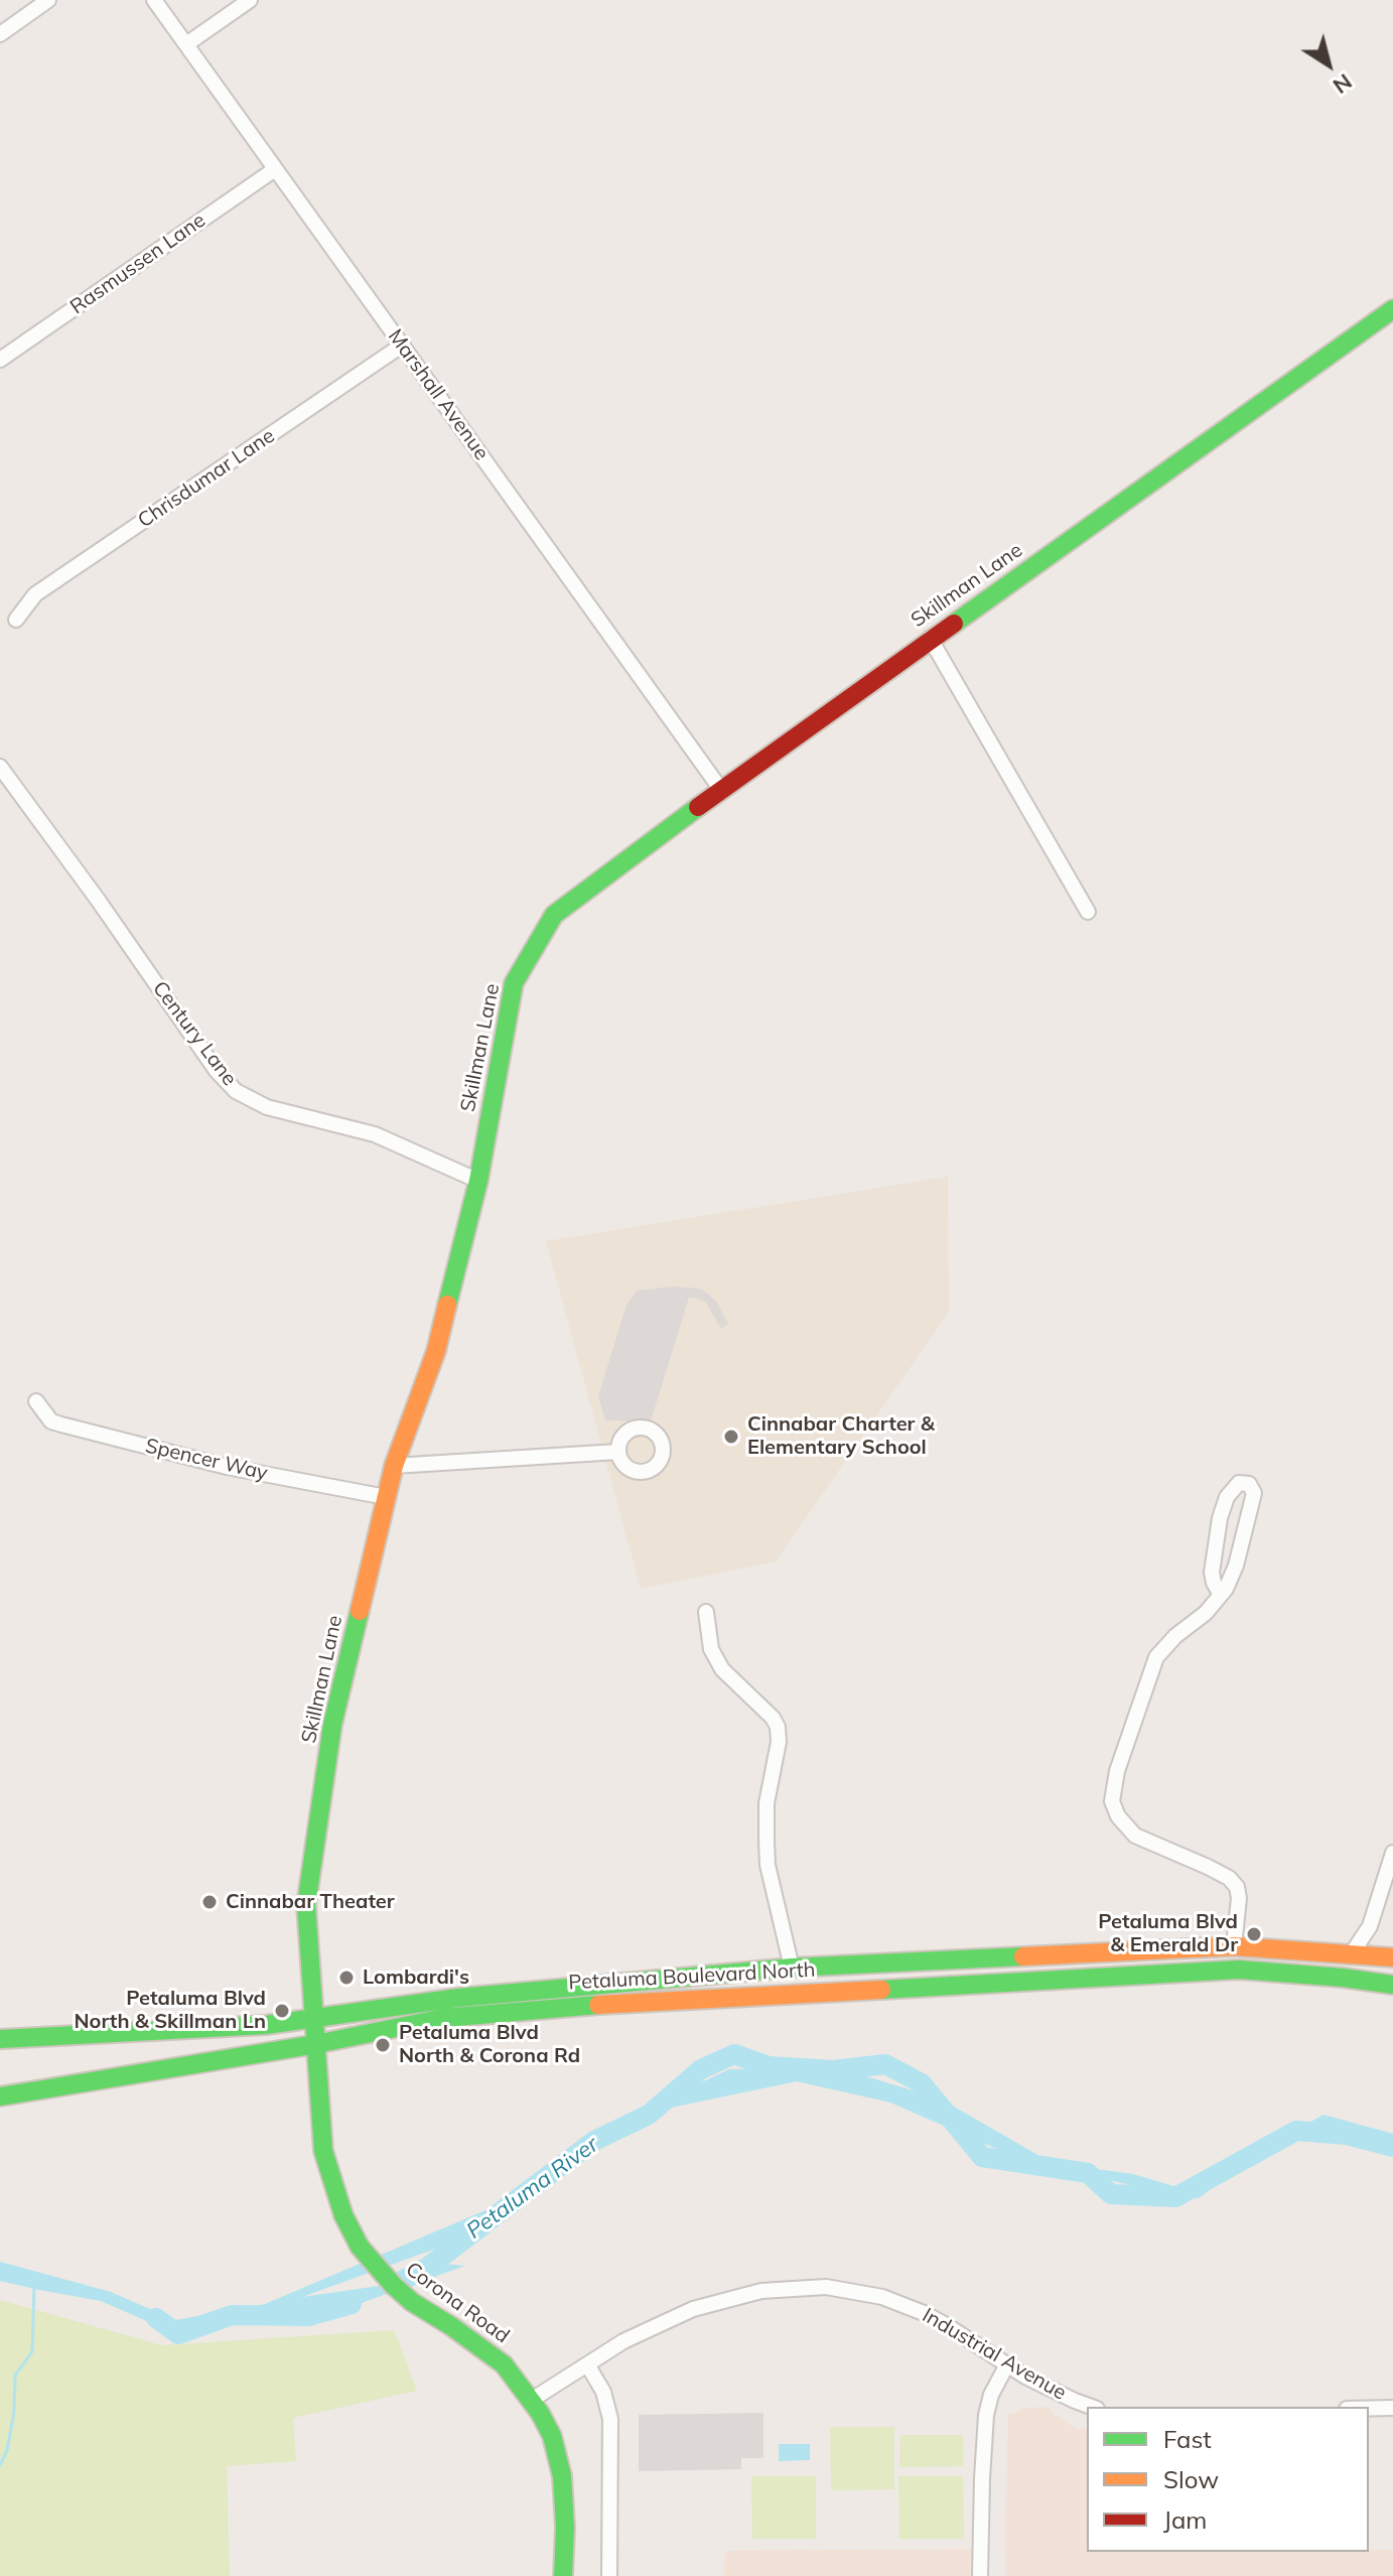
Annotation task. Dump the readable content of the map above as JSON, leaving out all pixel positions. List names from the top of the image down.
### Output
{
  "streets": {
    "main road": ["Skillman Lane", "Petaluma Boulevard North", "Corona Road"],
    "street": [
      "Rasmussen Lane",
      "Marshall Avenue",
      "Chrisdumar Lane",
      "Century Lane",
      "Spencer Way",
      "Industrial Avenue"
    ]
  },
  "crossings": [
    ["Rasmussen Lane", "Marshall Avenue"],
    ["Marshall Avenue", "Chrisdumar Lane"],
    ["Marshall Avenue", "Skillman Lane"],
    ["Skillman Lane", "Century Lane"],
    ["Skillman Lane", "Spencer Way"],
    ["Skillman Lane", "Petaluma Boulevard North"],
    ["Skillman Lane", "Corona Road"],
    ["Petaluma Boulevard North", "Corona Road"],
    ["Corona Road", "Industrial Avenue"]
  ],
  "water": ["Petaluma River"],
  "places": [
    "Cinnabar Charter & Elementary School",
    "Cinnabar Theater",
    "Petaluma Blvd & Emerald Dr",
    "Lombardi's",
    "Petaluma Blvd North & Skillman Ln",
    "Petaluma Blvd North & Corona Rd"
  ],
  "legend": ["Fast", "Slow", "Jam"],
  "north": "bottom right"
}
